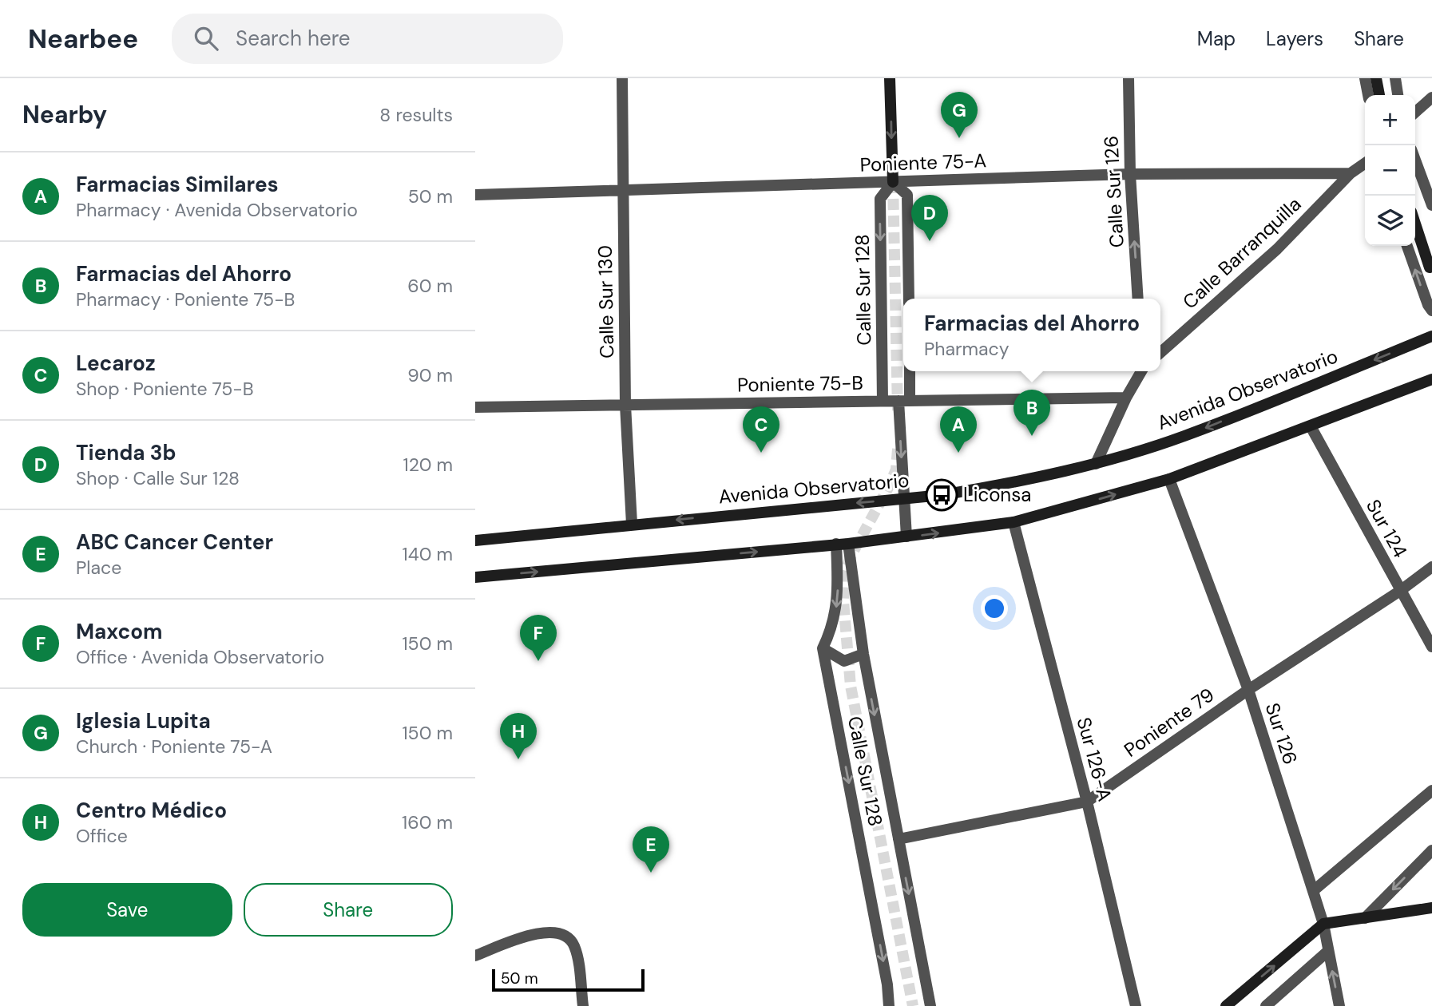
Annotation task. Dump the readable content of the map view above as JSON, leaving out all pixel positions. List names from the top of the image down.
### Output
{
  "streets": {
    "main road": ["Avenida Observatorio"],
    "street": [
      "Poniente 75-A",
      "Calle Sur 126",
      "Calle Barranquilla",
      "Calle Sur 128",
      "Calle Sur 130",
      "Poniente 75-B",
      "Sur 124",
      "Poniente 79",
      "Sur 126",
      "Sur 126-A"
    ]
  },
  "crossings": [
    ["Poniente 75-A", "Calle Sur 126"],
    ["Poniente 75-A", "Calle Barranquilla"],
    ["Poniente 75-A", "Calle Sur 128"],
    ["Poniente 75-A", "Calle Sur 130"],
    ["Calle Sur 128", "Poniente 75-B"],
    ["Calle Sur 128", "Poniente 79"],
    ["Calle Sur 130", "Poniente 75-B"],
    ["Calle Sur 130", "Avenida Observatorio"],
    ["Sur 124", "Poniente 79"],
    ["Poniente 79", "Sur 126"],
    ["Poniente 79", "Sur 126-A"]
  ],
  "one_way": ["Calle Sur 126", "Calle Sur 128"],
  "places": {
    "bus stop": ["Liconsa"]
  },
  "scale_bar": "50 m",
  "page": {
    "header": "Nearbee",
    "search": "Search here",
    "nav": ["Map", "Layers", "Share"],
    "heading": ["Nearby", "8 results"],
    "pins": [
      "G",
      "D",
      "B",
      "A",
      "C",
      "F",
      "H",
      "E"
    ],
    "map_buttons": ["+", "−"],
    "list": [
      {
        "mark": "A",
        "name": "Farmacias Similares",
        "note": "Pharmacy · Avenida Observatorio",
        "value": "50 m"
      },
      {
        "mark": "B",
        "name": "Farmacias del Ahorro",
        "note": "Pharmacy · Poniente 75-B",
        "value": "60 m"
      },
      {
        "mark": "C",
        "name": "Lecaroz",
        "note": "Shop · Poniente 75-B",
        "value": "90 m"
      },
      {
        "mark": "D",
        "name": "Tienda 3b",
        "note": "Shop · Calle Sur 128",
        "value": "120 m"
      },
      {
        "mark": "E",
        "name": "ABC Cancer Center",
        "note": "Place",
        "value": "140 m"
      },
      {
        "mark": "F",
        "name": "Maxcom",
        "note": "Office · Avenida Observatorio",
        "value": "150 m"
      },
      {
        "mark": "G",
        "name": "Iglesia Lupita",
        "note": "Church · Poniente 75-A",
        "value": "150 m"
      },
      {
        "mark": "H",
        "name": "Centro Médico",
        "note": "Office",
        "value": "160 m"
      }
    ],
    "popup": ["Farmacias del Ahorro", "Pharmacy"],
    "buttons": ["Save", "Share"],
    "scale": "50 m"
  }
}
